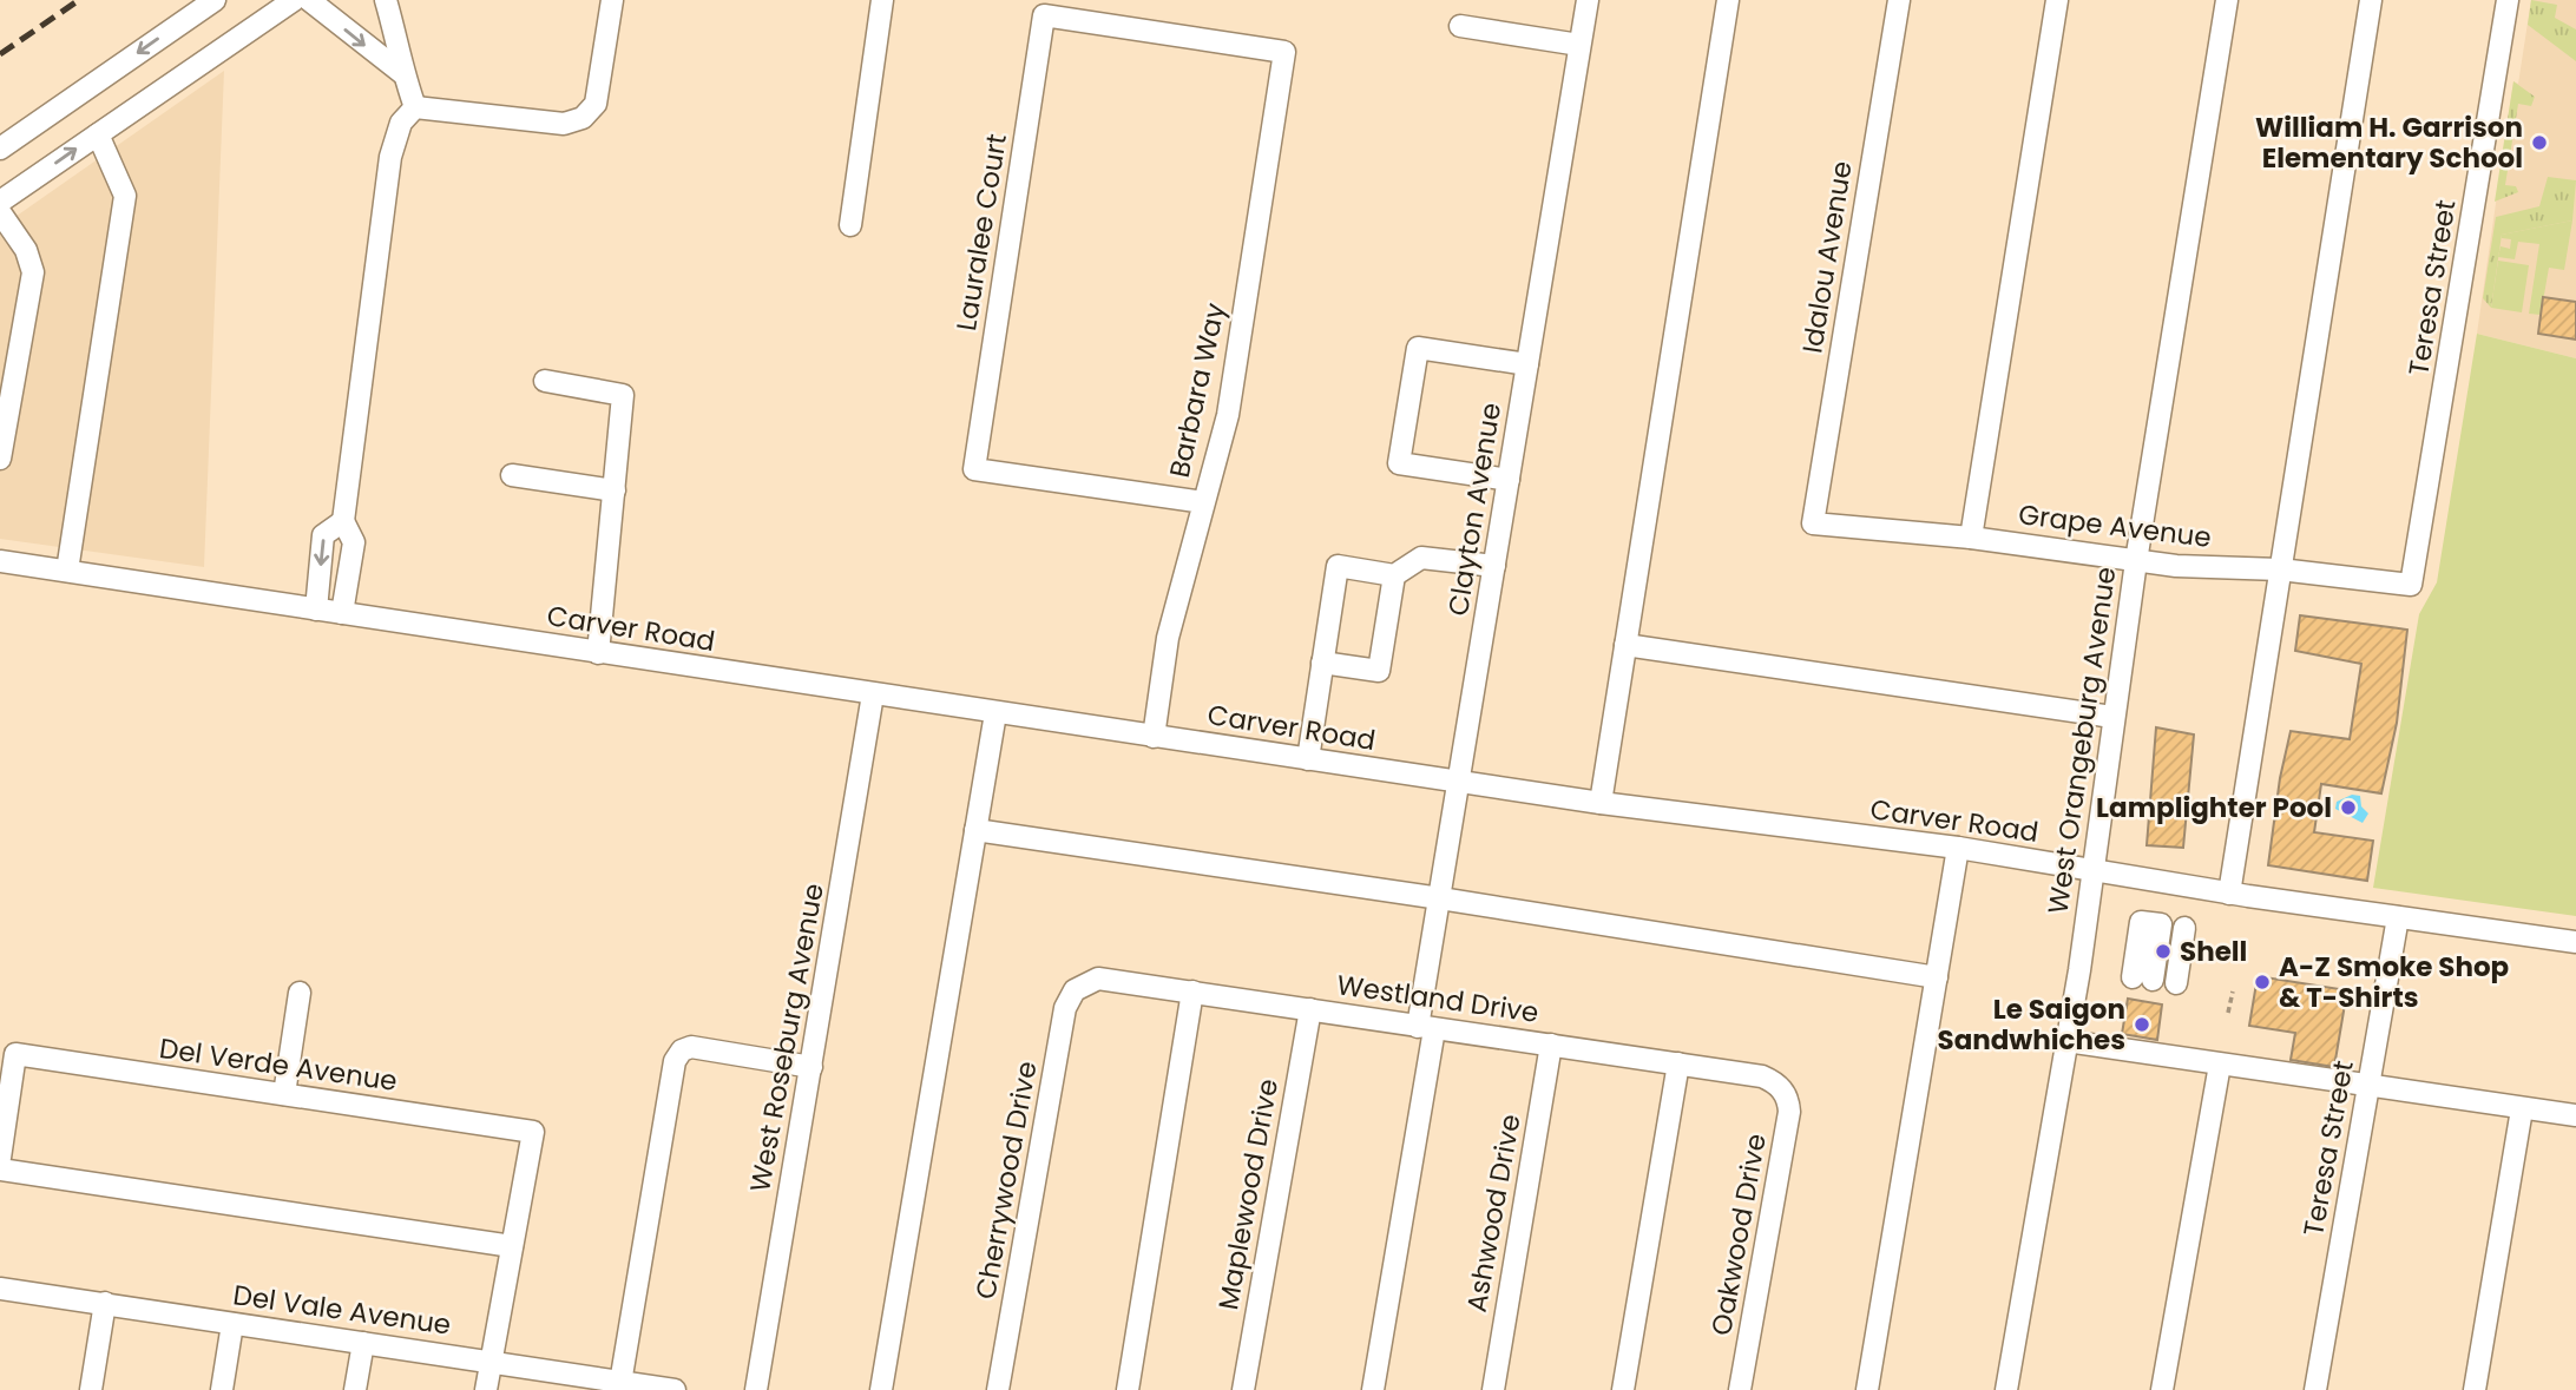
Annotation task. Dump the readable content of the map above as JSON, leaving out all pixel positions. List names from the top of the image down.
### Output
{
  "streets": {
    "street": [
      "Lauralee Court",
      "Idalou Avenue",
      "Teresa Street",
      "Barbara Way",
      "Clayton Avenue",
      "Grape Avenue",
      "Carver Road",
      "West Orangeburg Avenue",
      "Westland Drive",
      "West Roseburg Avenue",
      "Del Verde Avenue",
      "Cherrywood Drive",
      "Maplewood Drive",
      "Ashwood Drive",
      "Oakwood Drive",
      "Del Vale Avenue"
    ]
  },
  "crossings": [
    ["Lauralee Court", "Barbara Way"],
    ["Idalou Avenue", "Grape Avenue"],
    ["Teresa Street", "Grape Avenue"],
    ["Teresa Street", "Carver Road"],
    ["Barbara Way", "Carver Road"],
    ["Clayton Avenue", "Carver Road"],
    ["Clayton Avenue", "Westland Drive"],
    ["Grape Avenue", "West Orangeburg Avenue"],
    ["Carver Road", "West Orangeburg Avenue"],
    ["Carver Road", "West Roseburg Avenue"],
    ["Westland Drive", "Cherrywood Drive"],
    ["Westland Drive", "Maplewood Drive"],
    ["Westland Drive", "Ashwood Drive"],
    ["Westland Drive", "Oakwood Drive"]
  ],
  "places": [
    "William H. Garrison Elementary School",
    "Lamplighter Pool",
    "Shell",
    "A-Z Smoke Shop & T-Shirts",
    "Le Saigon Sandwhiches"
  ]
}
